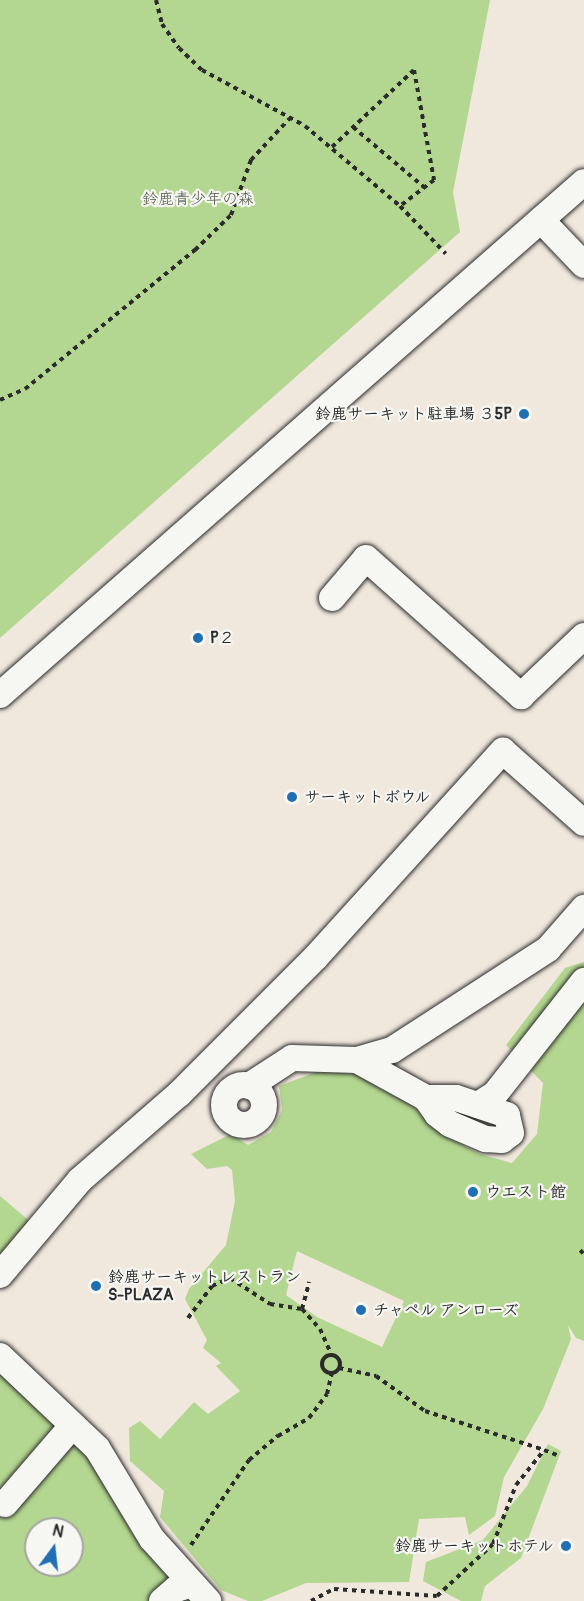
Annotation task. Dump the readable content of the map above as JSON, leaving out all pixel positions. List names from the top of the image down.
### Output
{
  "parks": ["鈴鹿青少年の森"],
  "places": [
    "鈴鹿サーキット駐車場 ３5P",
    "P２",
    "サーキットボウル",
    "ウエスト館",
    "鈴鹿サーキットレストラン S-PLAZA",
    "チャペル アンローズ",
    "鈴鹿サーキットホテル"
  ],
  "north": "top"
}
